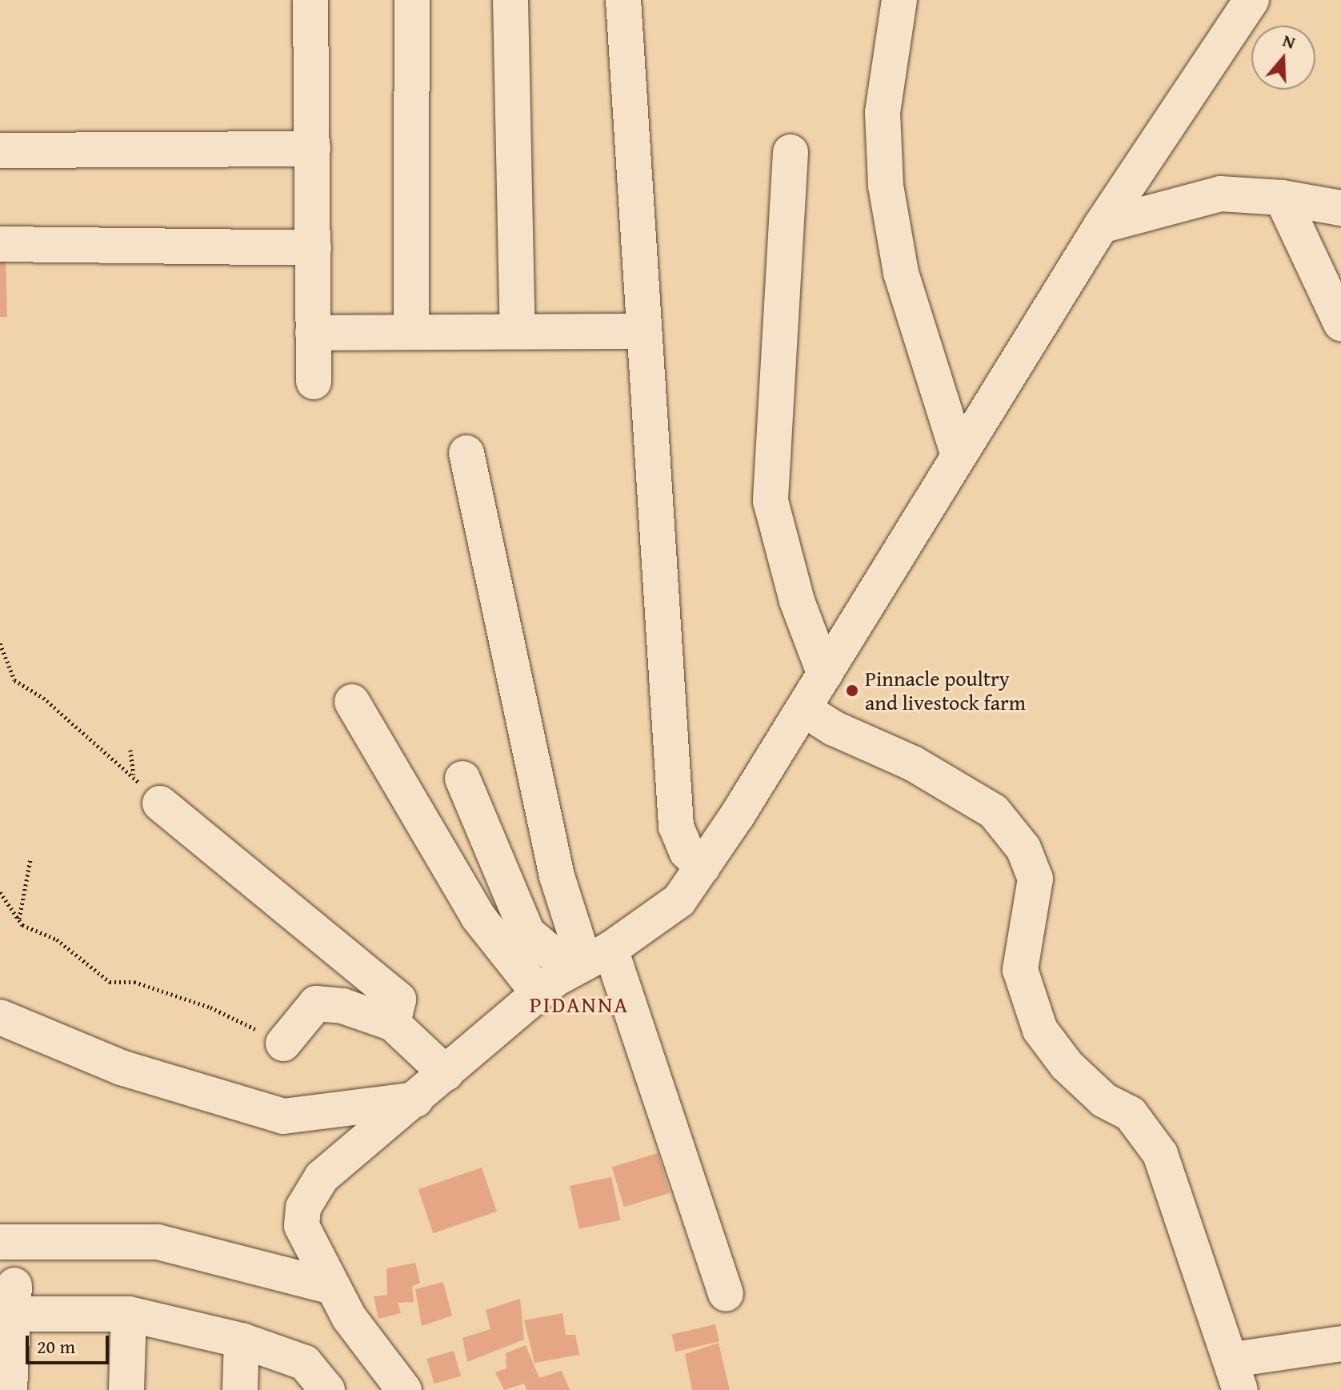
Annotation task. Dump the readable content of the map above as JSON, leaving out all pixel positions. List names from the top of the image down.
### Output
{
  "districts": ["PIDANNA"],
  "places": ["Pinnacle poultry and livestock farm"],
  "scale_bar": "20 m",
  "north": "top"
}
